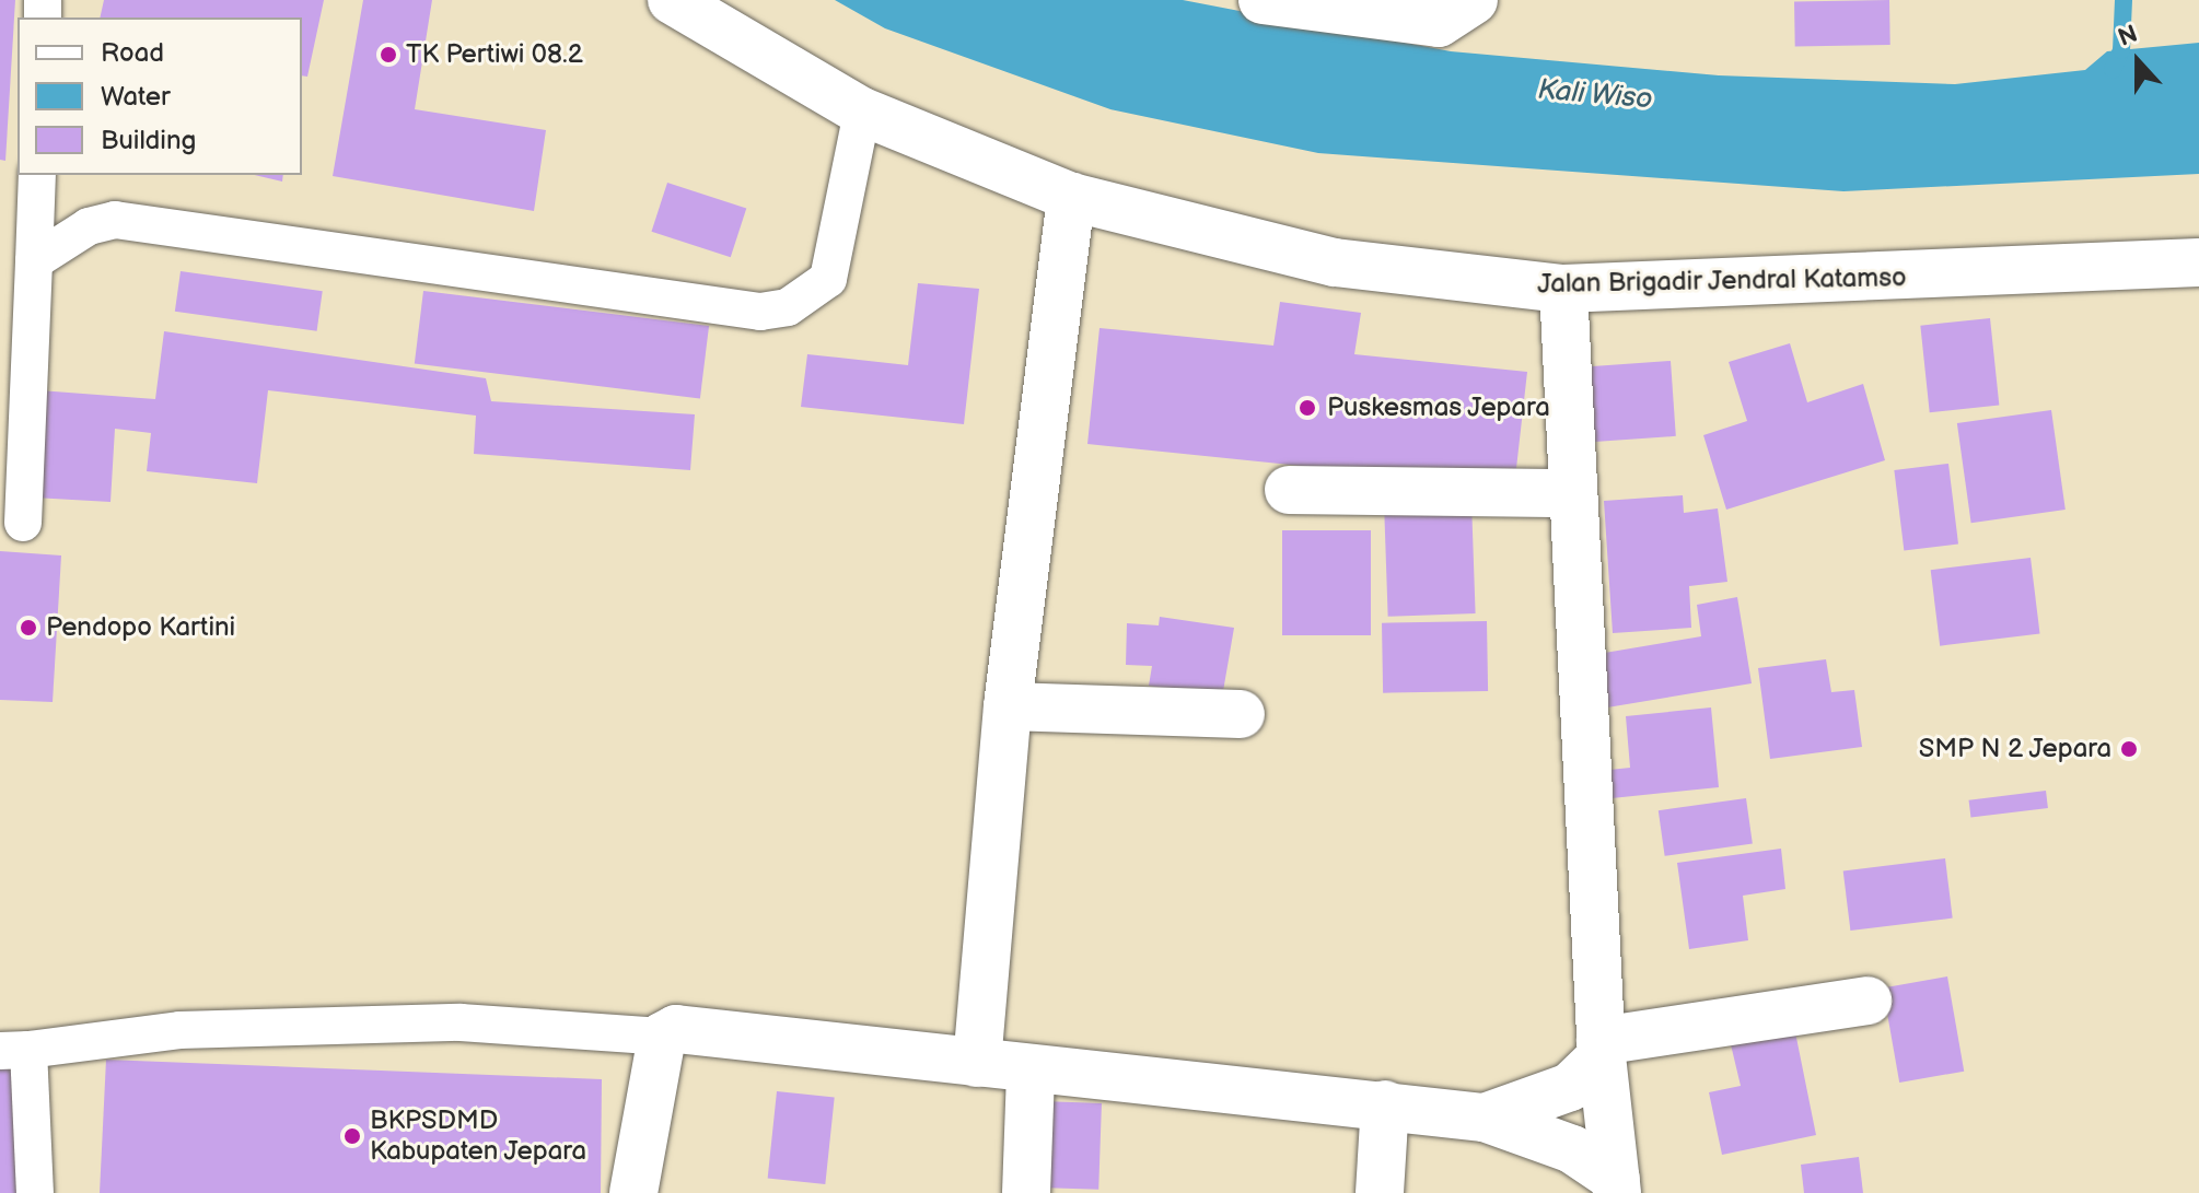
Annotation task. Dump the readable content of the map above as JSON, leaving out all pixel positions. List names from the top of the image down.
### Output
{
  "streets": {
    "street": ["Jalan Brigadir Jendral Katamso"]
  },
  "water": ["Kali Wiso"],
  "places": [
    "TK Pertiwi 08.2",
    "Puskesmas Jepara",
    "Pendopo Kartini",
    "SMP N 2 Jepara",
    "BKPSDMD Kabupaten Jepara"
  ],
  "legend": ["Road", "Water", "Building"],
  "north": "top"
}
